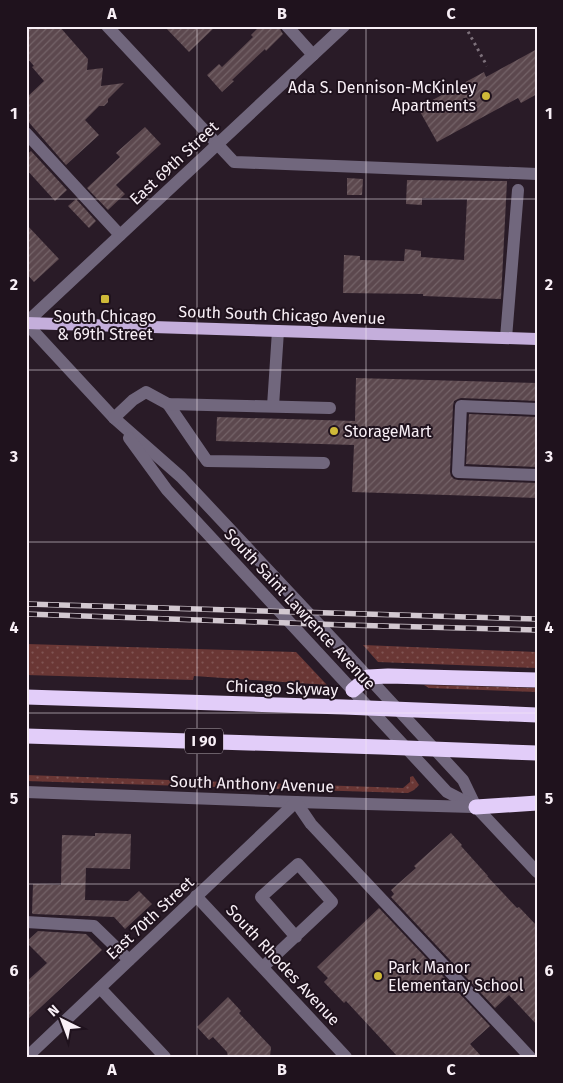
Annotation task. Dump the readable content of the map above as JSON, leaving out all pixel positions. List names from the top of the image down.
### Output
{
  "streets": {
    "highway": ["Chicago Skyway", "I 90"],
    "main road": ["South South Chicago Avenue"],
    "street": [
      "East 69th Street",
      "South Saint Lawrence Avenue",
      "South Anthony Avenue",
      "East 70th Street",
      "South Rhodes Avenue"
    ]
  },
  "crossings": [
    ["East 69th Street", "South South Chicago Avenue"],
    ["East 69th Street", "South Saint Lawrence Avenue"],
    ["South South Chicago Avenue", "South Saint Lawrence Avenue"],
    ["South Saint Lawrence Avenue", "South Anthony Avenue"],
    ["South Anthony Avenue", "East 70th Street"],
    ["East 70th Street", "South Rhodes Avenue"]
  ],
  "places": {
    "other": ["Ada S. Dennison-McKinley Apartments", "StorageMart", "Park Manor Elementary School"],
    "transit": ["South Chicago & 69th Street"]
  },
  "north": "top left",
  "grid": {
    "columns": ["A", "B", "C"],
    "rows": [
      "1",
      "2",
      "3",
      "4",
      "5",
      "6"
    ]
  }
}
